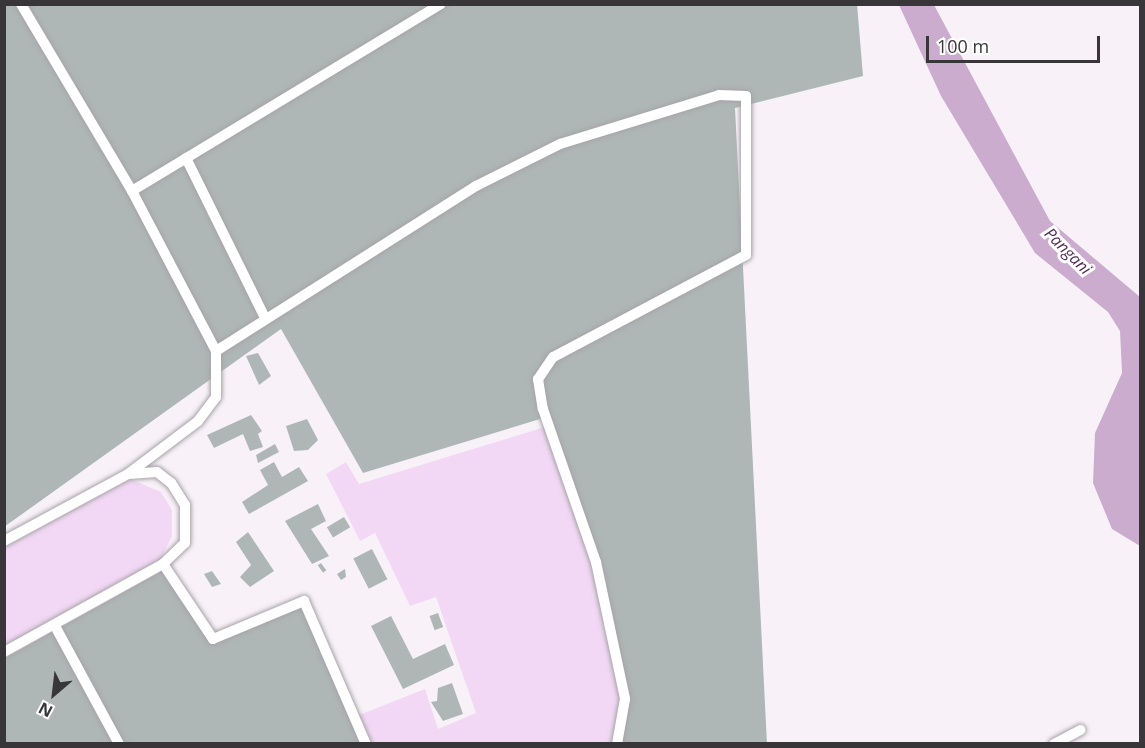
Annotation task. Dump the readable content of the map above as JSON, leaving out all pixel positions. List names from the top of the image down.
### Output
{
  "water": ["Pangani"],
  "scale_bar": "100 m",
  "north": "bottom left"
}
